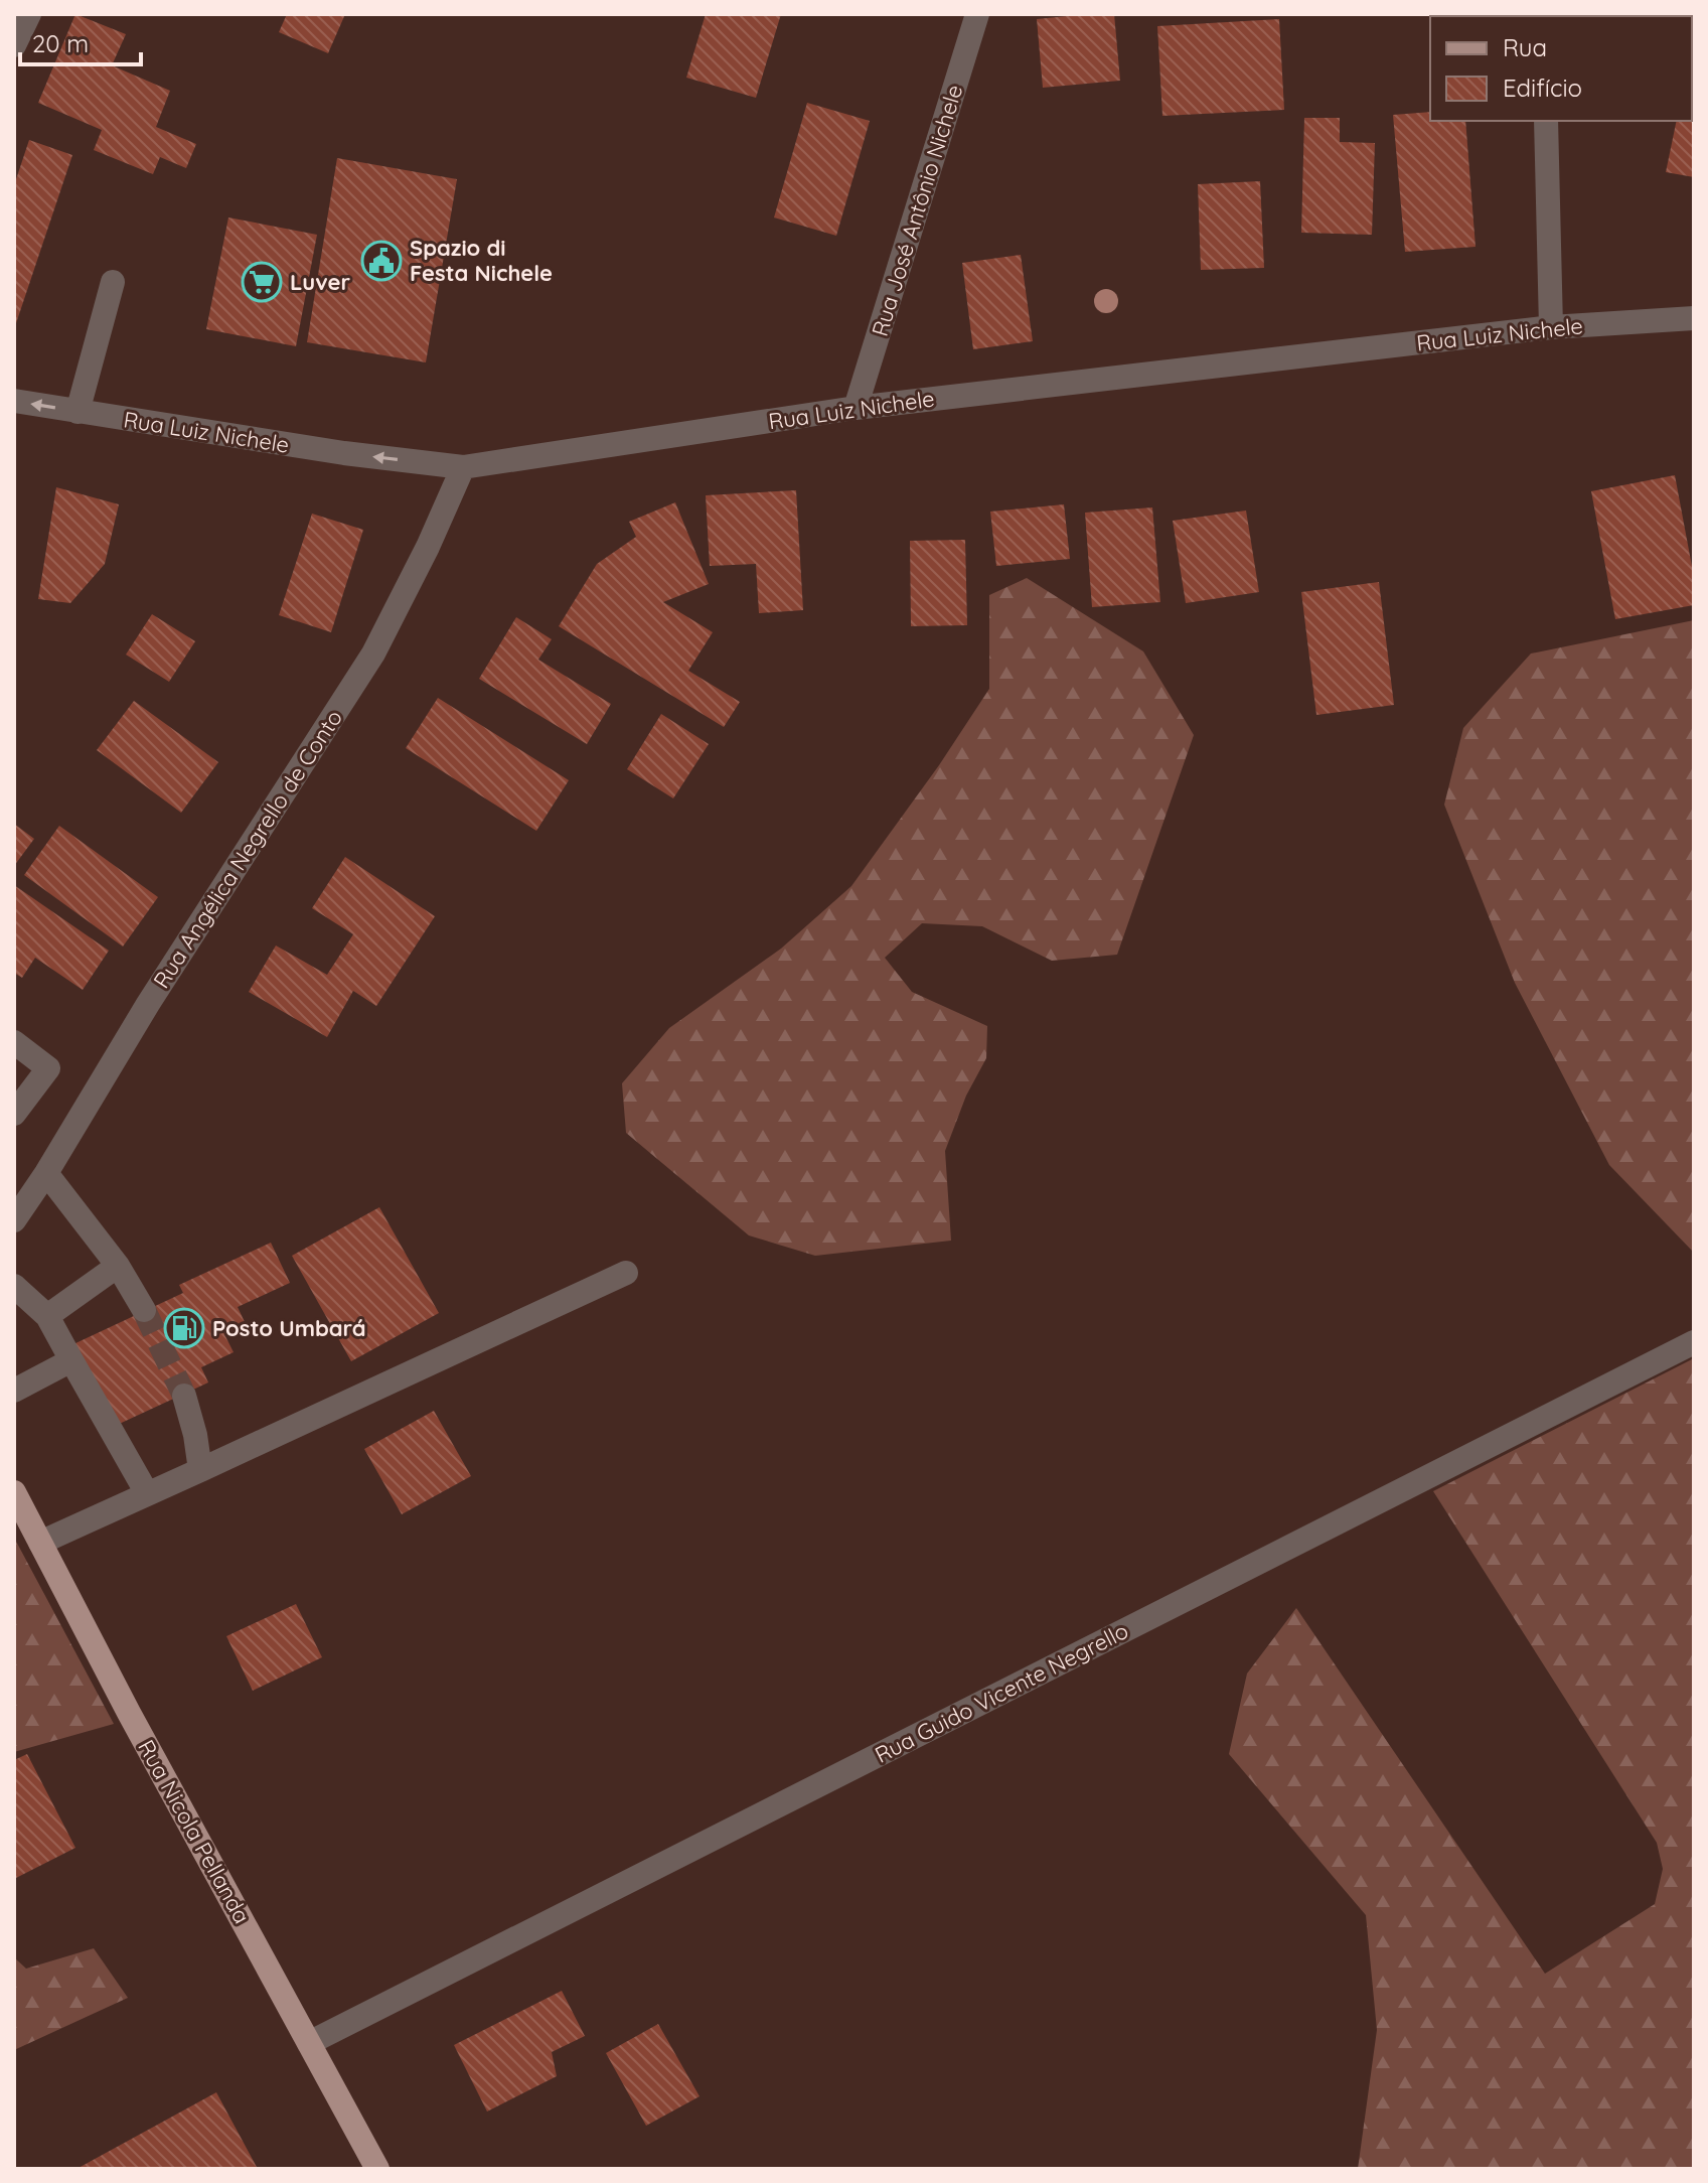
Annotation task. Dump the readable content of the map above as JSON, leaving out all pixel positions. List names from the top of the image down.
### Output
{
  "streets": {
    "main road": ["Rua Nicola Pellanda"],
    "street": [
      "Rua José Antônio Nichele",
      "Rua Luiz Nichele",
      "Rua Angélica Negrello de Conto",
      "Rua Guido Vicente Negrello"
    ]
  },
  "crossings": [
    ["Rua José Antônio Nichele", "Rua Luiz Nichele"],
    ["Rua Luiz Nichele", "Rua Angélica Negrello de Conto"],
    ["Rua Guido Vicente Negrello", "Rua Nicola Pellanda"]
  ],
  "places": {
    "public building": ["Spazio di Festa Nichele"],
    "supermarket": ["Luver"],
    "fuel station": ["Posto Umbará"]
  },
  "legend": ["Rua", "Edifício"],
  "scale_bar": "20 m"
}
